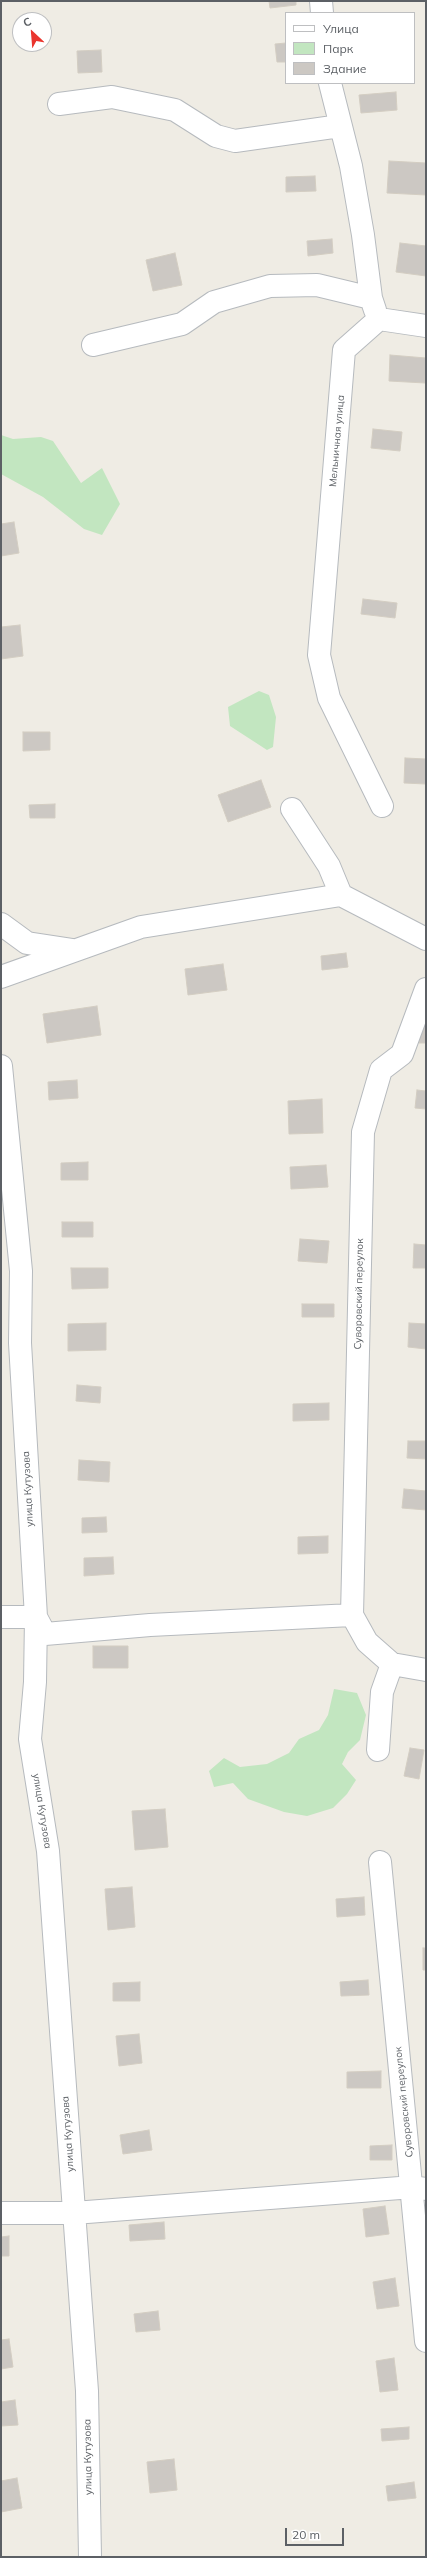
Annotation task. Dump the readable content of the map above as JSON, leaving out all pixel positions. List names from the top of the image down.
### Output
{
  "streets": {
    "street": ["Мельничная улица", "Суворовский переулок", "улица Кутузова"]
  },
  "legend": ["Улица", "Парк", "Здание"],
  "scale_bar": "20 m",
  "north": "top left"
}
